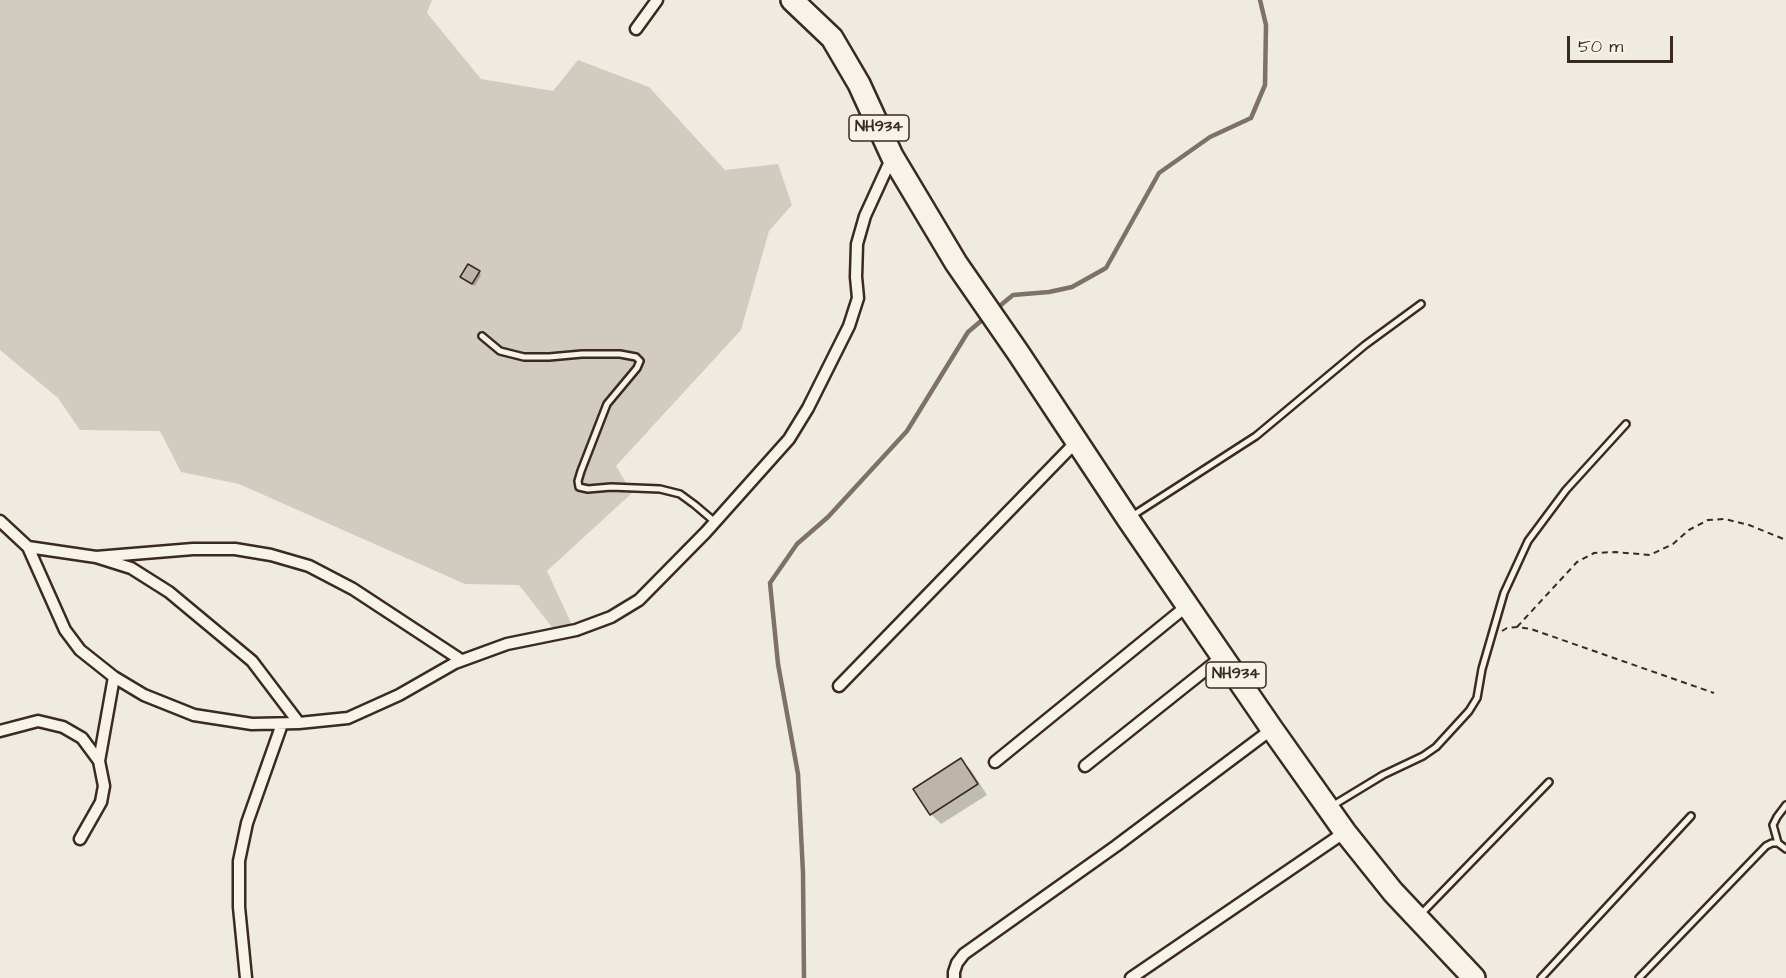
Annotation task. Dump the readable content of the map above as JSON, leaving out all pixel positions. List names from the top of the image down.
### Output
{
  "streets": {
    "highway": ["NH934"]
  },
  "scale_bar": "50 m"
}
